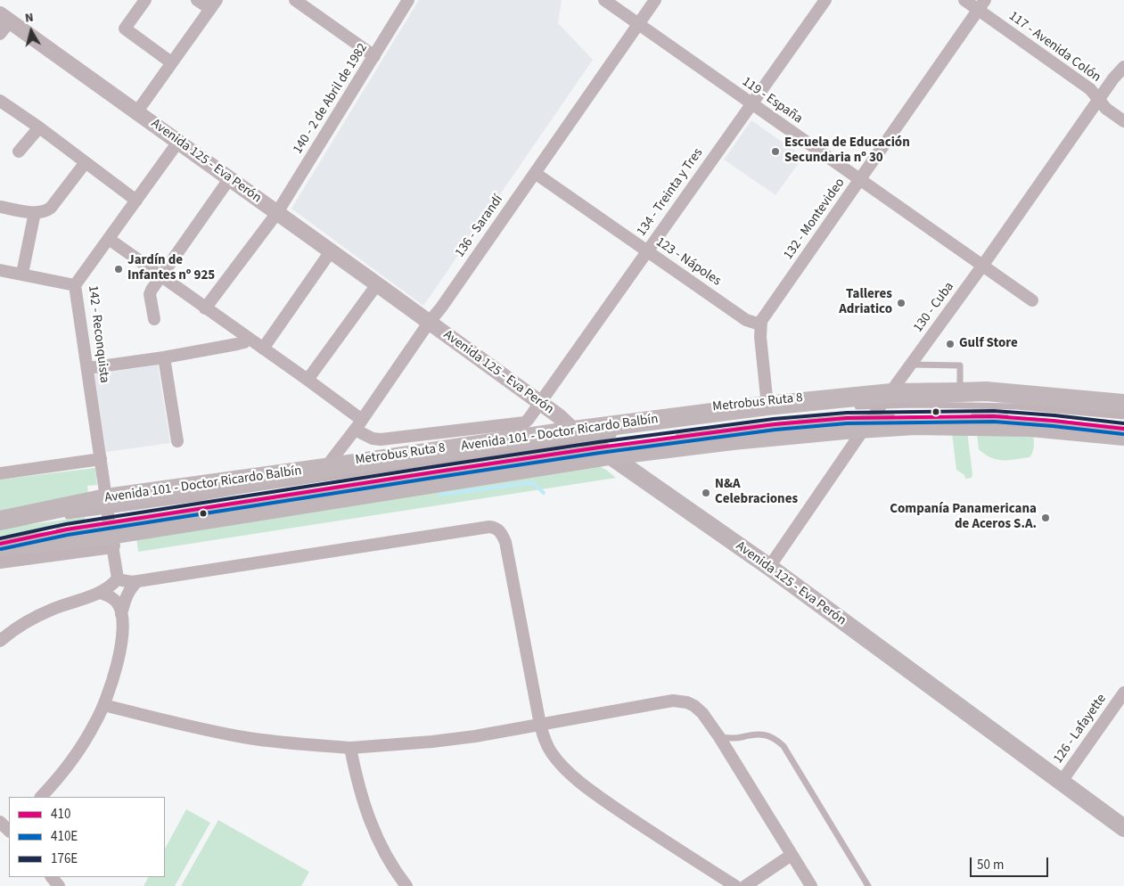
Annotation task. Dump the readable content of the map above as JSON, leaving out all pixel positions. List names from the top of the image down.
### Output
{
  "streets": {
    "main road": ["Avenida 125 - Eva Perón", "Avenida 101 - Doctor Ricardo Balbín"],
    "street": [
      "117 - Avenida Colón",
      "140 - 2 de Abril de 1982",
      "119 - España",
      "134 - Treinta y Tres",
      "132 - Montevideo",
      "136 - Sarandí",
      "123 - Nápoles",
      "130 - Cuba",
      "142 - Reconquista",
      "126 - Lafayette"
    ],
    "lane": ["Metrobus Ruta 8"]
  },
  "crossings": [
    ["117 - Avenida Colón", "132 - Montevideo"],
    ["117 - Avenida Colón", "130 - Cuba"],
    ["140 - 2 de Abril de 1982", "Avenida 125 - Eva Perón"],
    ["140 - 2 de Abril de 1982", "134 - Treinta y Tres"],
    ["119 - España", "134 - Treinta y Tres"],
    ["119 - España", "132 - Montevideo"],
    ["119 - España", "136 - Sarandí"],
    ["119 - España", "130 - Cuba"],
    ["Avenida 125 - Eva Perón", "134 - Treinta y Tres"],
    ["Avenida 125 - Eva Perón", "136 - Sarandí"],
    ["Avenida 125 - Eva Perón", "130 - Cuba"],
    ["Avenida 125 - Eva Perón", "142 - Reconquista"],
    ["Avenida 125 - Eva Perón", "Metrobus Ruta 8"],
    ["Avenida 125 - Eva Perón", "Avenida 101 - Doctor Ricardo Balbín"],
    ["Avenida 125 - Eva Perón", "126 - Lafayette"],
    ["134 - Treinta y Tres", "136 - Sarandí"],
    ["134 - Treinta y Tres", "123 - Nápoles"],
    ["134 - Treinta y Tres", "142 - Reconquista"],
    ["132 - Montevideo", "123 - Nápoles"],
    ["136 - Sarandí", "123 - Nápoles"],
    ["136 - Sarandí", "Avenida 101 - Doctor Ricardo Balbín"],
    ["130 - Cuba", "Metrobus Ruta 8"],
    ["130 - Cuba", "Avenida 101 - Doctor Ricardo Balbín"],
    ["142 - Reconquista", "Metrobus Ruta 8"],
    ["142 - Reconquista", "Avenida 101 - Doctor Ricardo Balbín"],
    ["Metrobus Ruta 8", "Avenida 101 - Doctor Ricardo Balbín"]
  ],
  "places": [
    "Escuela de Educación Secundaria nº 30",
    "Jardín de Infantes nº 925",
    "Talleres Adriatico",
    "Gulf Store",
    "N&A Celebraciones",
    "Companía Panamericana de Aceros S.A."
  ],
  "lines": ["transit line 176E", "transit line 410", "transit line 410E"],
  "legend": ["410", "410E", "176E"],
  "scale_bar": "50 m",
  "north": "top"
}
